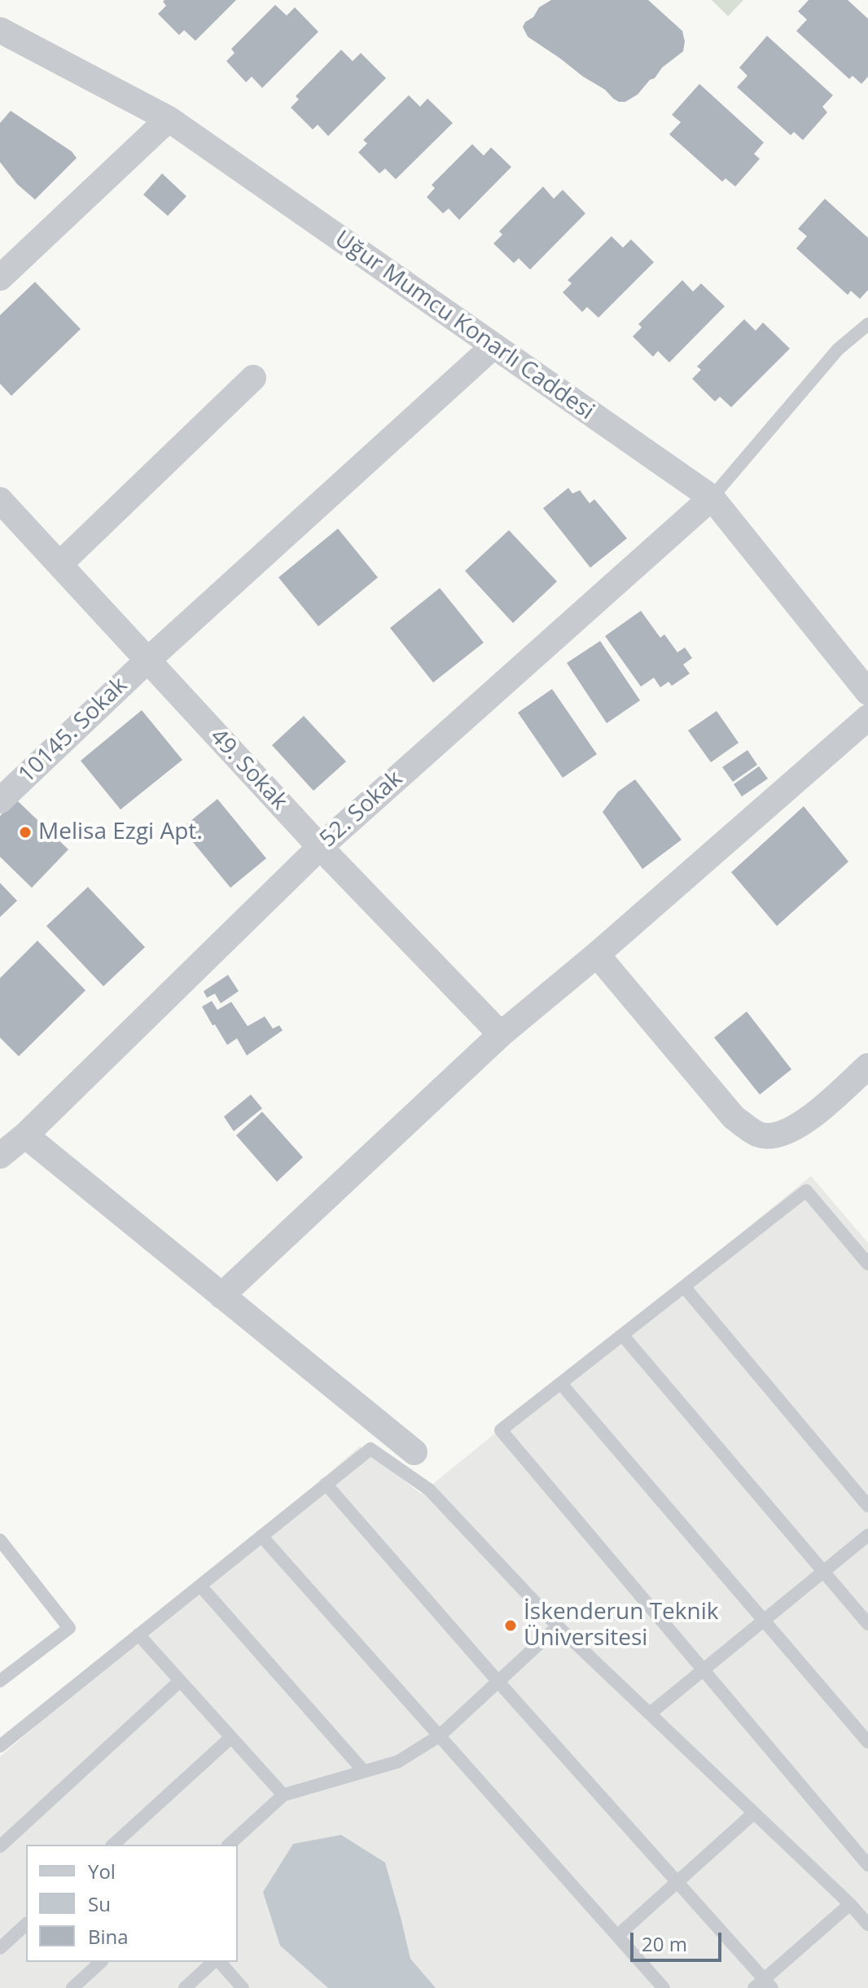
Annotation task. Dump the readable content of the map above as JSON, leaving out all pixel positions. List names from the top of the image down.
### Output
{
  "streets": {
    "street": [
      "Uğur Mumcu Konarlı Caddesi",
      "10145. Sokak",
      "49. Sokak",
      "52. Sokak"
    ]
  },
  "crossings": [
    ["Uğur Mumcu Konarlı Caddesi", "10145. Sokak"],
    ["Uğur Mumcu Konarlı Caddesi", "52. Sokak"],
    ["10145. Sokak", "49. Sokak"],
    ["49. Sokak", "52. Sokak"]
  ],
  "places": ["Melisa Ezgi Apt.", "İskenderun Teknik Üniversitesi"],
  "legend": ["Yol", "Su", "Bina"],
  "scale_bar": "20 m"
}
